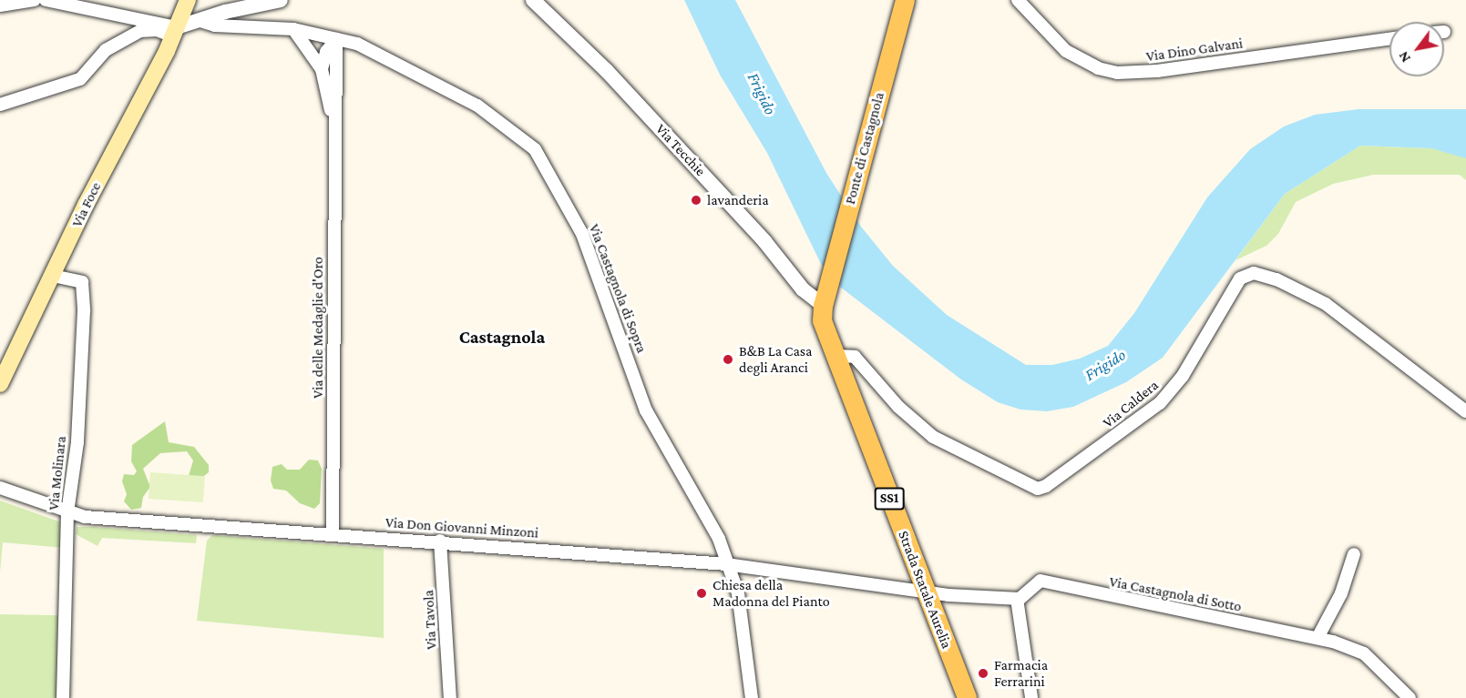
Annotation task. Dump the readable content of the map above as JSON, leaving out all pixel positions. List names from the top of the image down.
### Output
{
  "streets": {
    "main road": [
      "Ponte di Castagnola",
      "Via Foce",
      "SS1",
      "Strada Statale Aurelia"
    ],
    "street": [
      "Via Dino Galvani",
      "Via Tecchie",
      "Via Castagnola di Sopra",
      "Via delle Medaglie d'Oro",
      "Via Caldera",
      "Via Molinara",
      "Via Don Giovanni Minzoni",
      "Via Castagnola di Sotto",
      "Via Tavola"
    ]
  },
  "crossings": [
    ["Ponte di Castagnola", "Via Tecchie"],
    ["Ponte di Castagnola", "Strada Statale Aurelia"],
    ["Via Tecchie", "Strada Statale Aurelia"],
    ["Via Foce", "Via Molinara"],
    ["Via Castagnola di Sopra", "Via delle Medaglie d'Oro"],
    ["Via Castagnola di Sopra", "Via Don Giovanni Minzoni"],
    ["Via delle Medaglie d'Oro", "Via Don Giovanni Minzoni"],
    ["Via Caldera", "Strada Statale Aurelia"],
    ["Via Molinara", "Via Don Giovanni Minzoni"],
    ["Via Don Giovanni Minzoni", "Strada Statale Aurelia"],
    ["Via Don Giovanni Minzoni", "Via Tavola"]
  ],
  "districts": ["Castagnola"],
  "water": ["Frigido"],
  "places": [
    "lavanderia",
    "B&B La Casa degli Aranci",
    "Chiesa della Madonna del Pianto",
    "Farmacia Ferrarini"
  ],
  "north": "bottom left"
}
